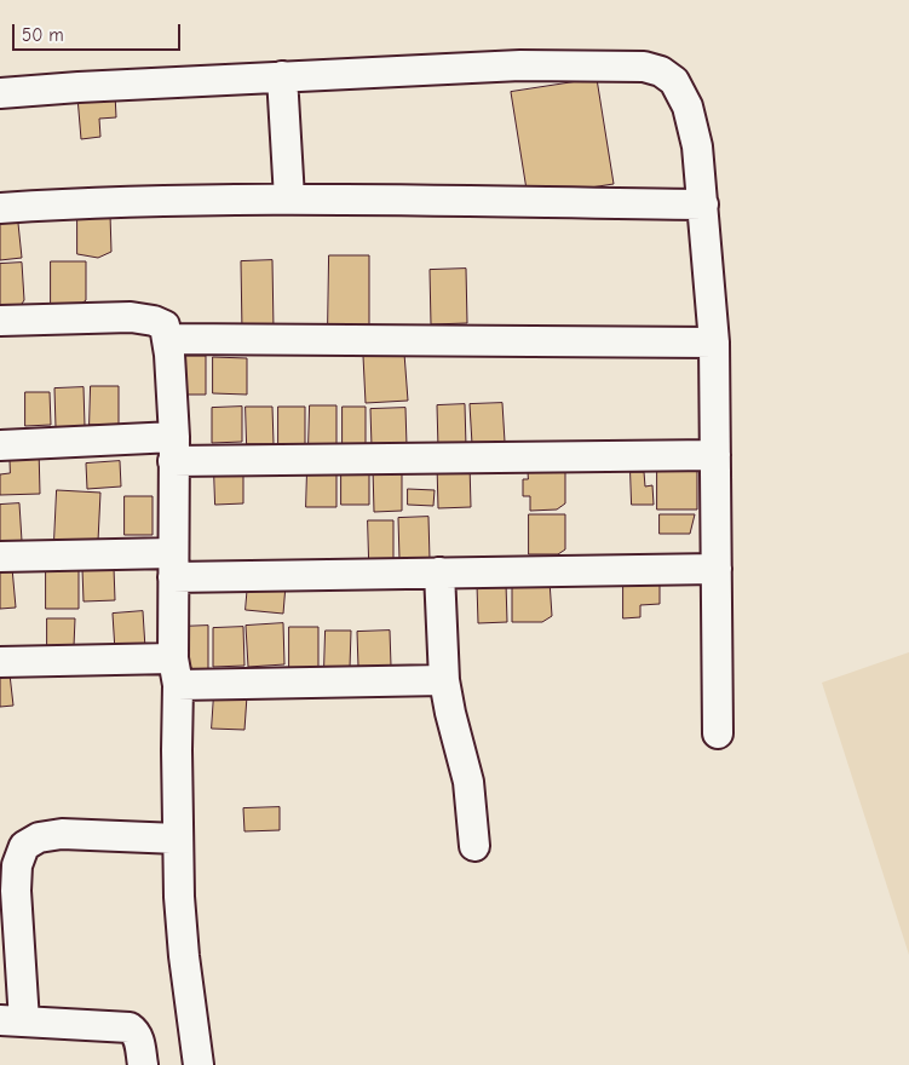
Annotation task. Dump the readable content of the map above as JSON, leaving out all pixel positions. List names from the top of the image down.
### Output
{
  "scale_bar": "50 m"
}
